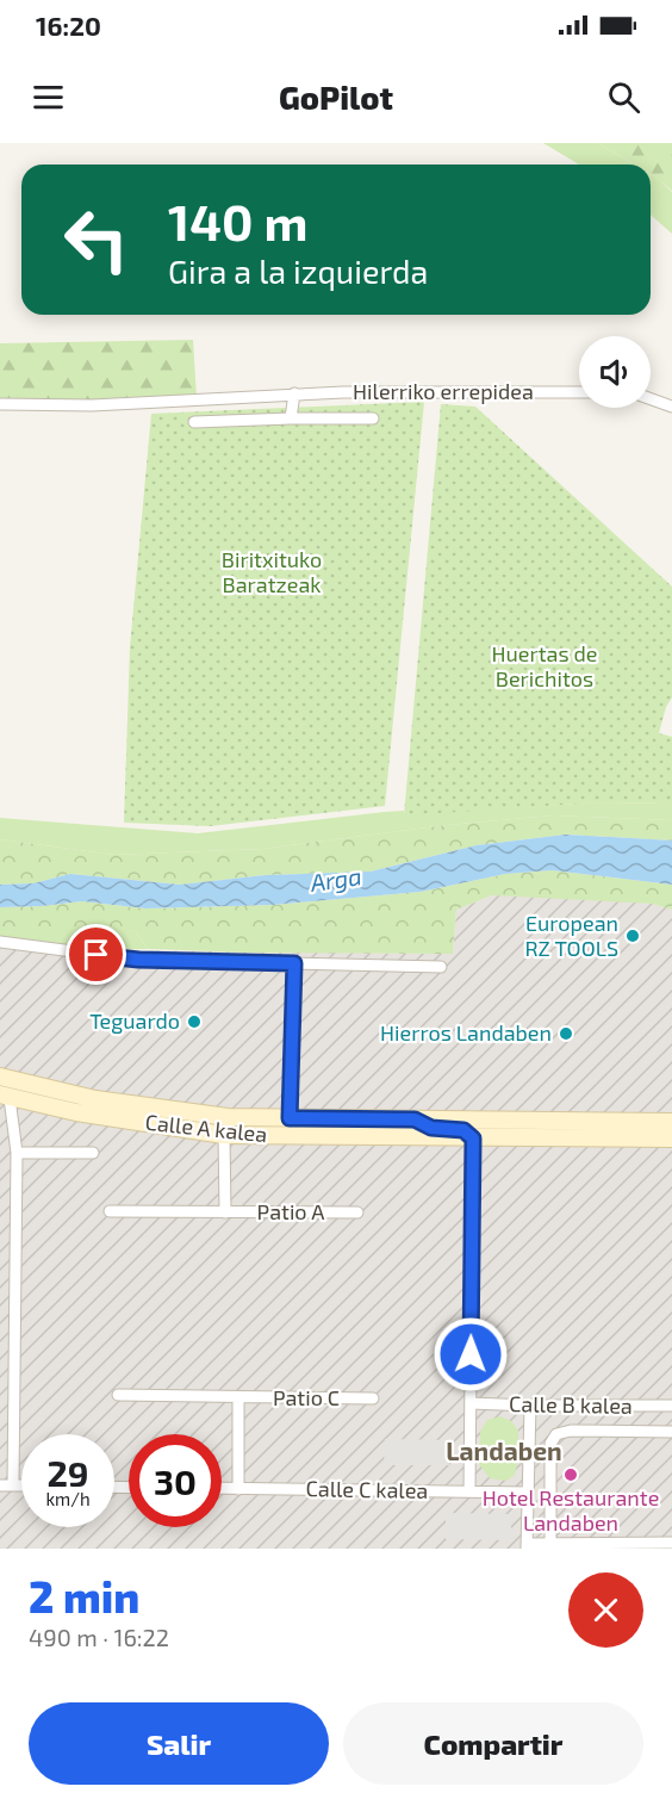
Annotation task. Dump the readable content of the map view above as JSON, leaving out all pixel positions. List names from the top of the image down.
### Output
{
  "streets": {
    "main road": ["Calle A kalea"],
    "street": [
      "Hilerriko errepidea",
      "Patio A",
      "Patio C",
      "Calle B kalea",
      "Calle C kalea"
    ]
  },
  "crossings": [
    ["Calle A kalea", "Patio A"]
  ],
  "districts": ["Landaben"],
  "water": ["Arga"],
  "parks": ["Biritxituko Baratzeak", "Huertas de Berichitos"],
  "places": [
    "European RZ TOOLS",
    "Teguardo",
    "Hierros Landaben",
    "Hotel Restaurante Landaben"
  ],
  "page": {
    "status": "16:20",
    "header": "GoPilot",
    "turn": ["140 m", "Gira a la izquierda"],
    "speed": "29 km/h",
    "limit": "30",
    "heading": ["2 min", "490 m · 16:22"],
    "buttons": ["Salir", "Compartir"]
  }
}
